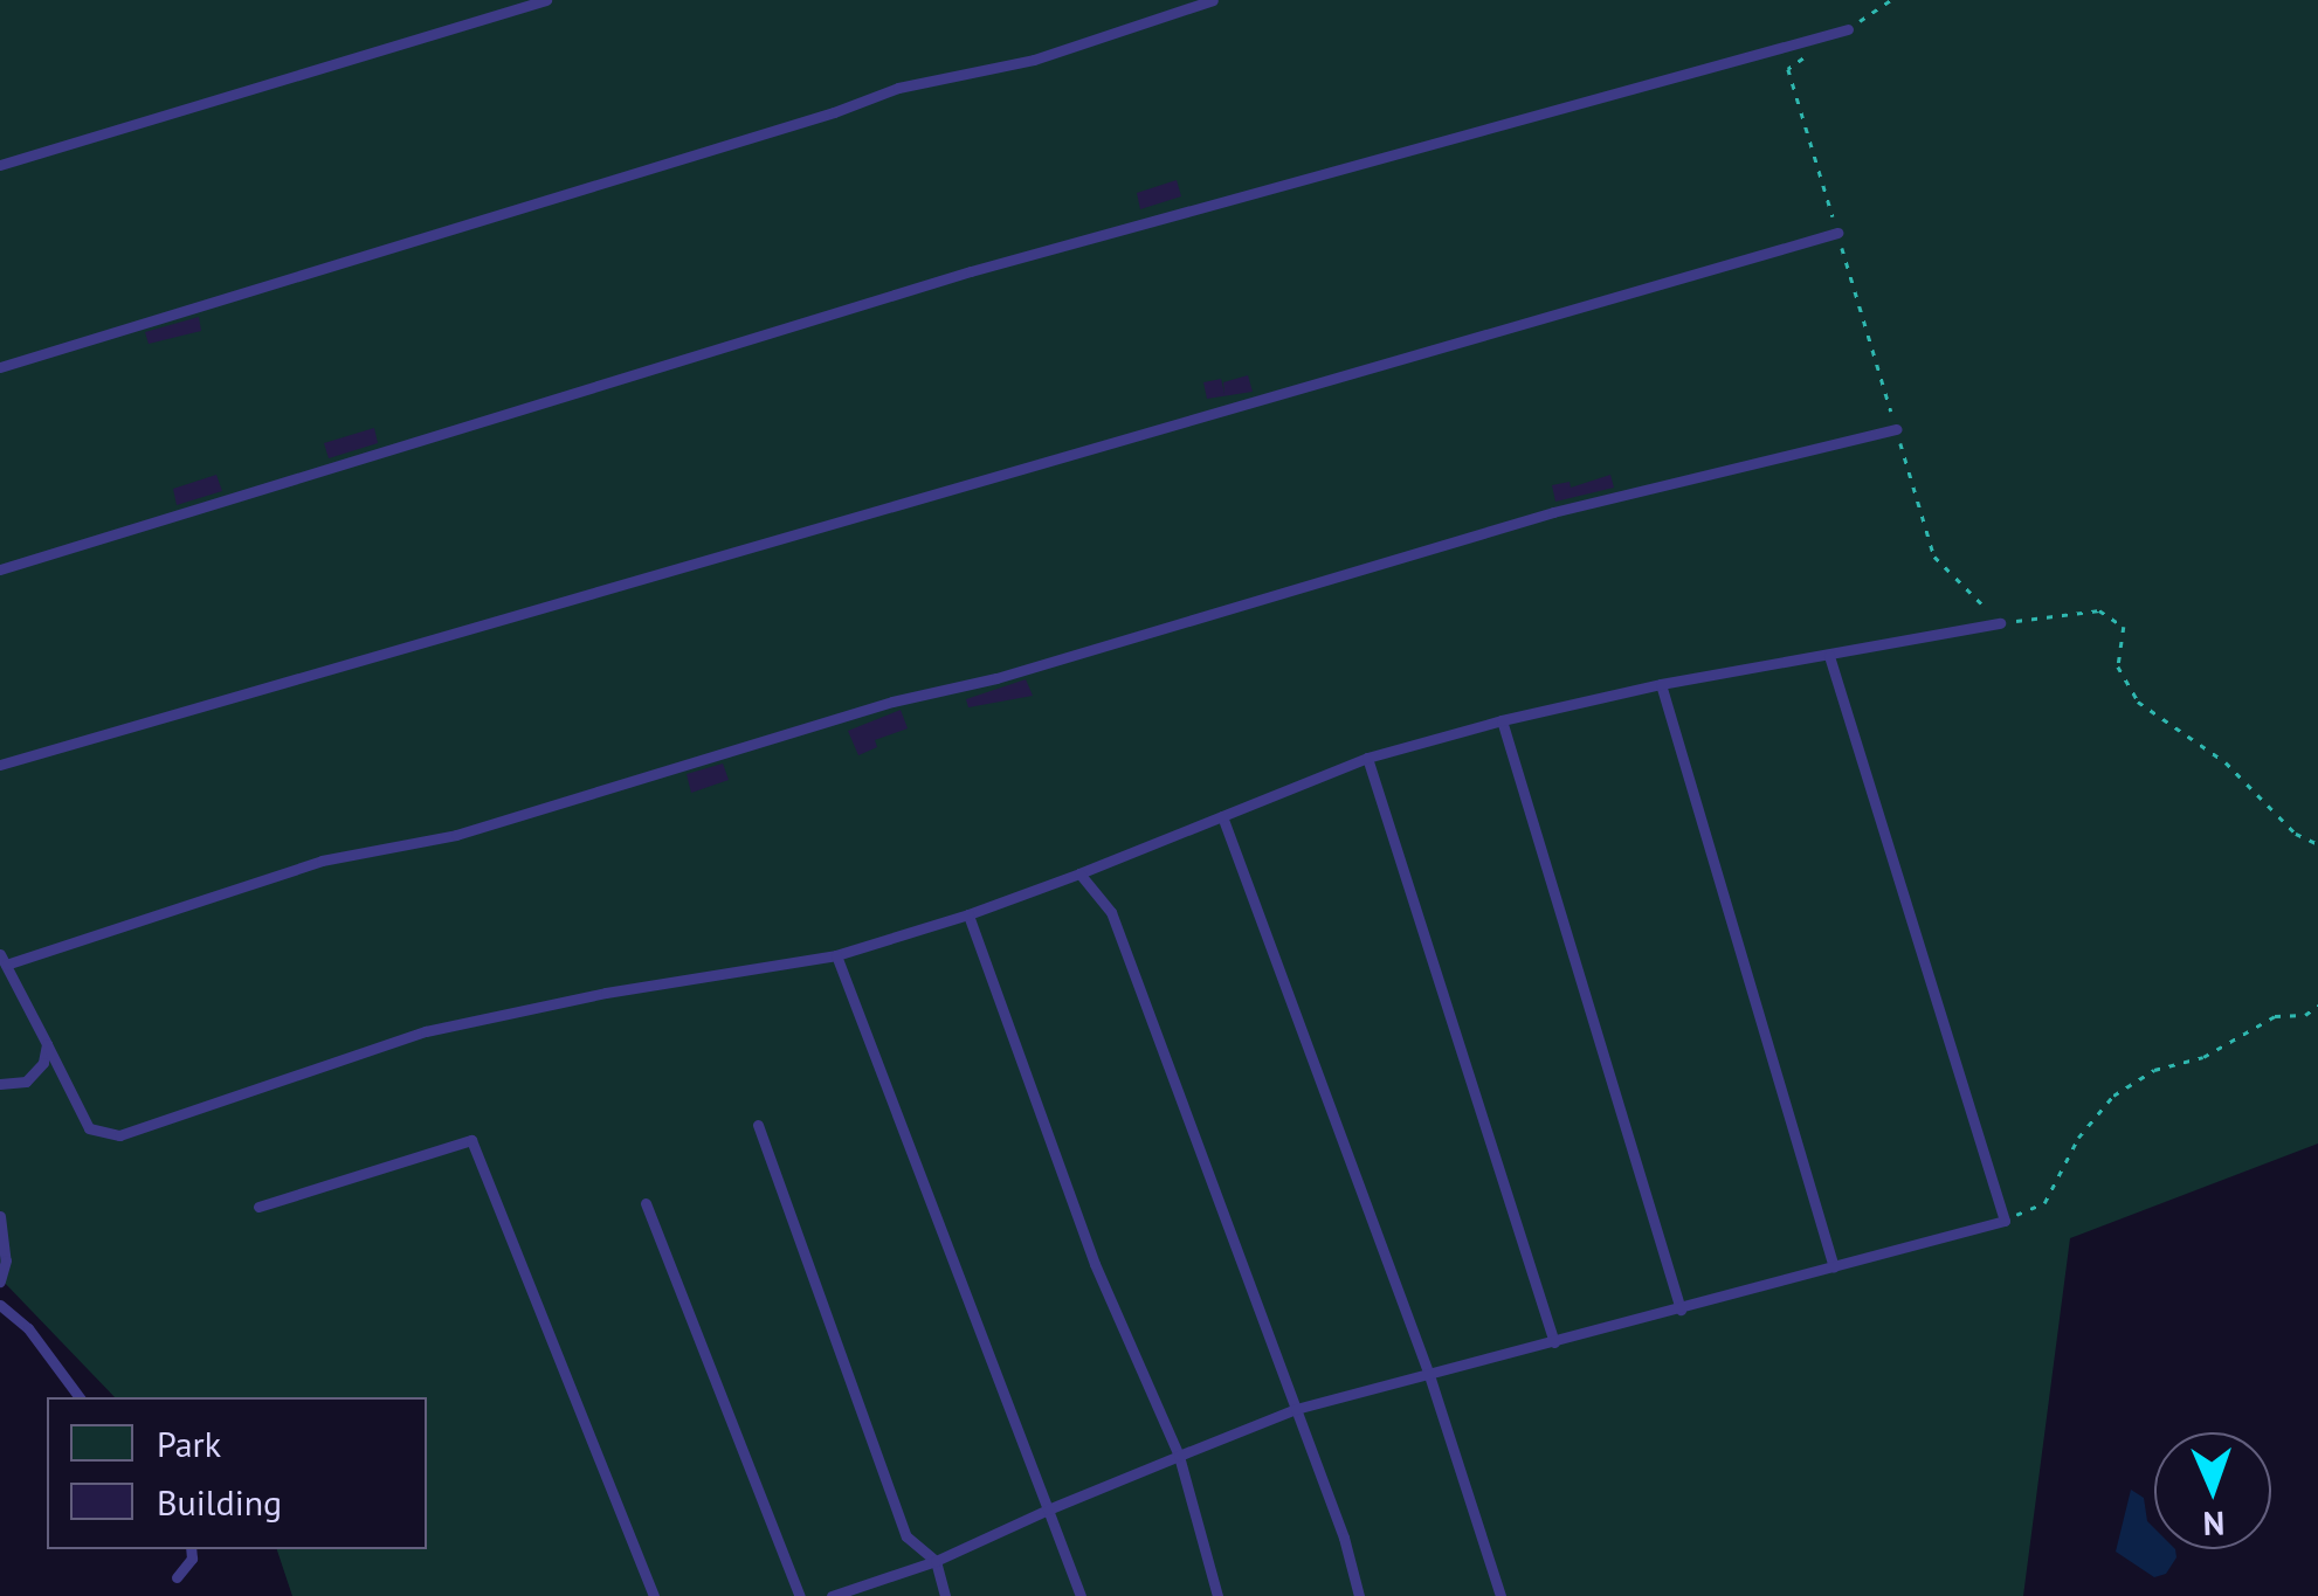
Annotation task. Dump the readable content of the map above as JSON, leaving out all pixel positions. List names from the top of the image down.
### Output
{
  "legend": ["Park", "Building"],
  "north": "bottom"
}
